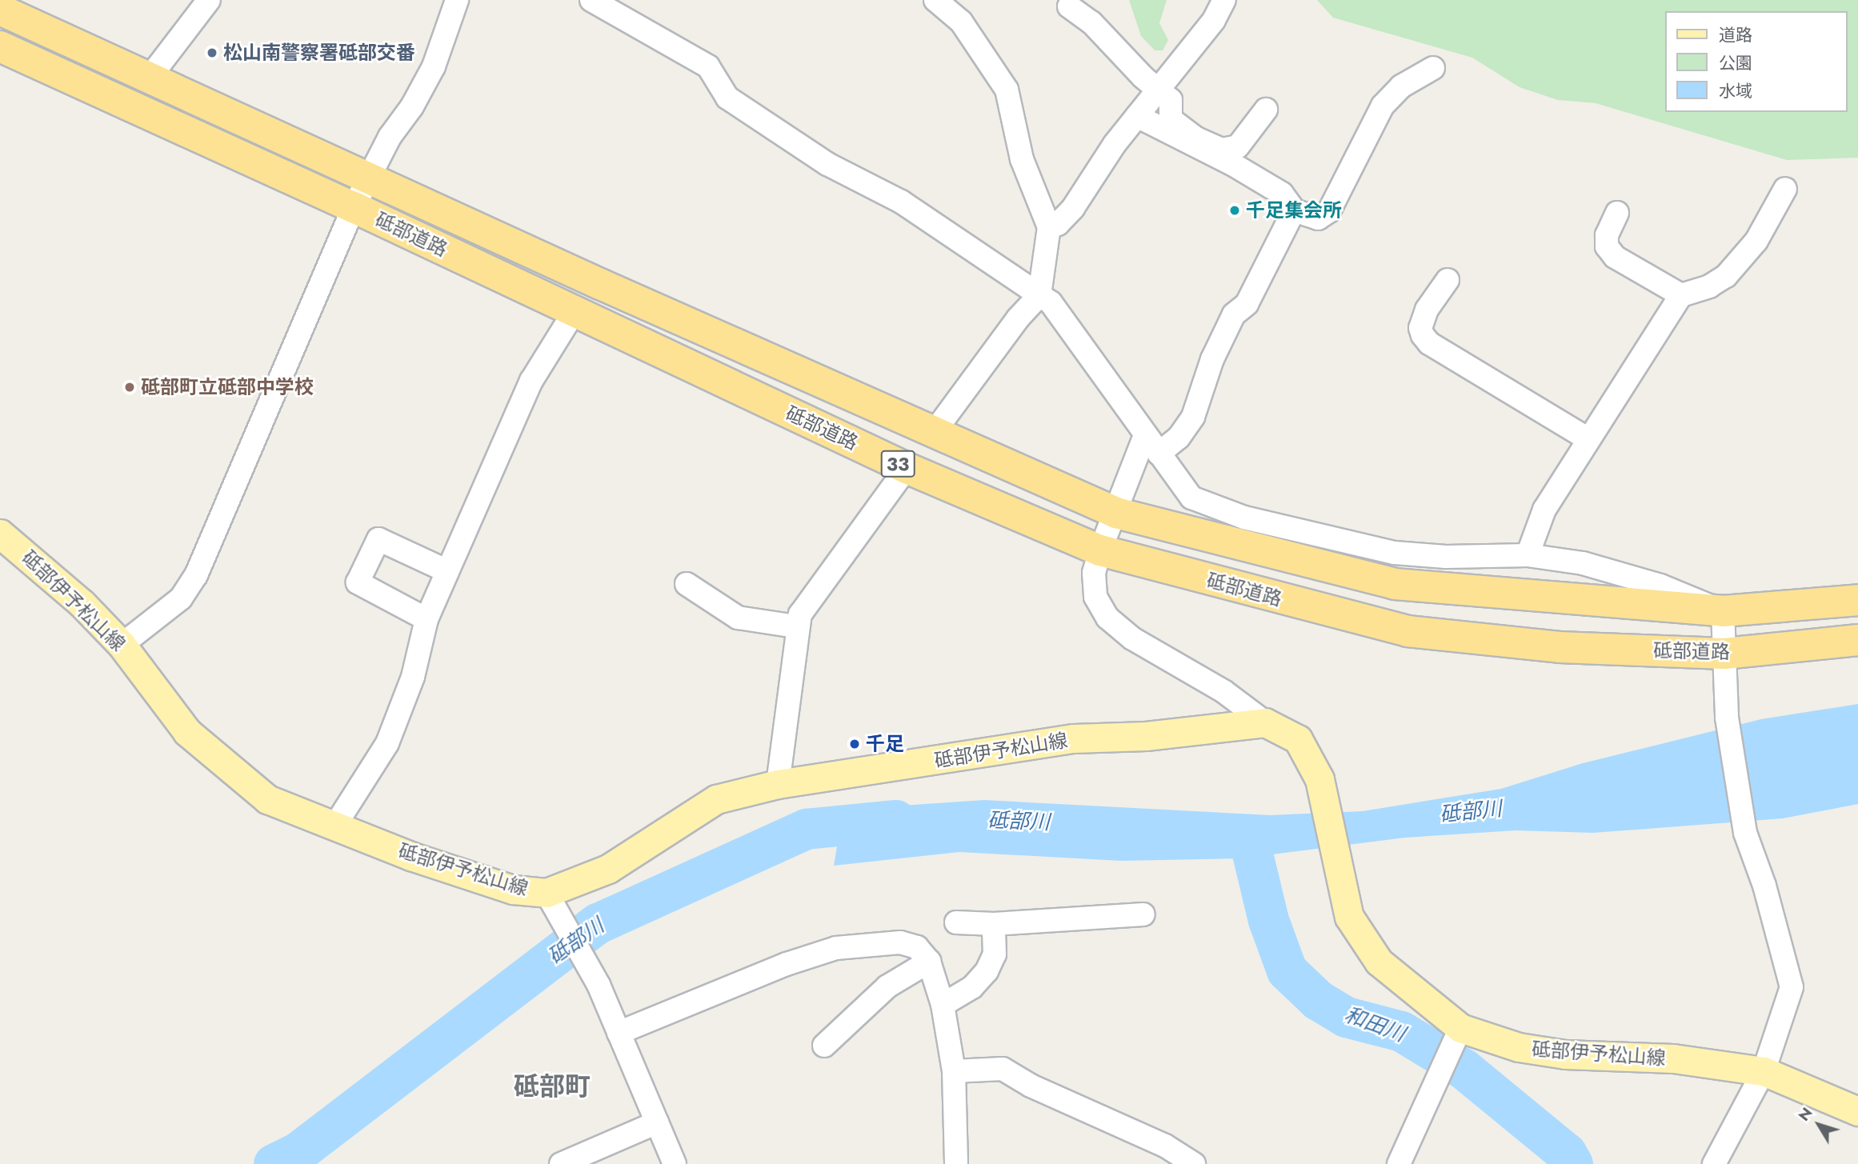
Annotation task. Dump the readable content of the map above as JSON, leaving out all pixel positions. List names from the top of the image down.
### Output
{
  "streets": {
    "highway": ["砥部道路", "33"],
    "main road": ["砥部伊予松山線"]
  },
  "districts": ["砥部町"],
  "water": ["砥部川", "和田川"],
  "places": [
    "松山南警察署砥部交番",
    "千足集会所",
    "砥部町立砥部中学校",
    "千足"
  ],
  "legend": ["道路", "公園", "水域"],
  "north": "top left"
}
